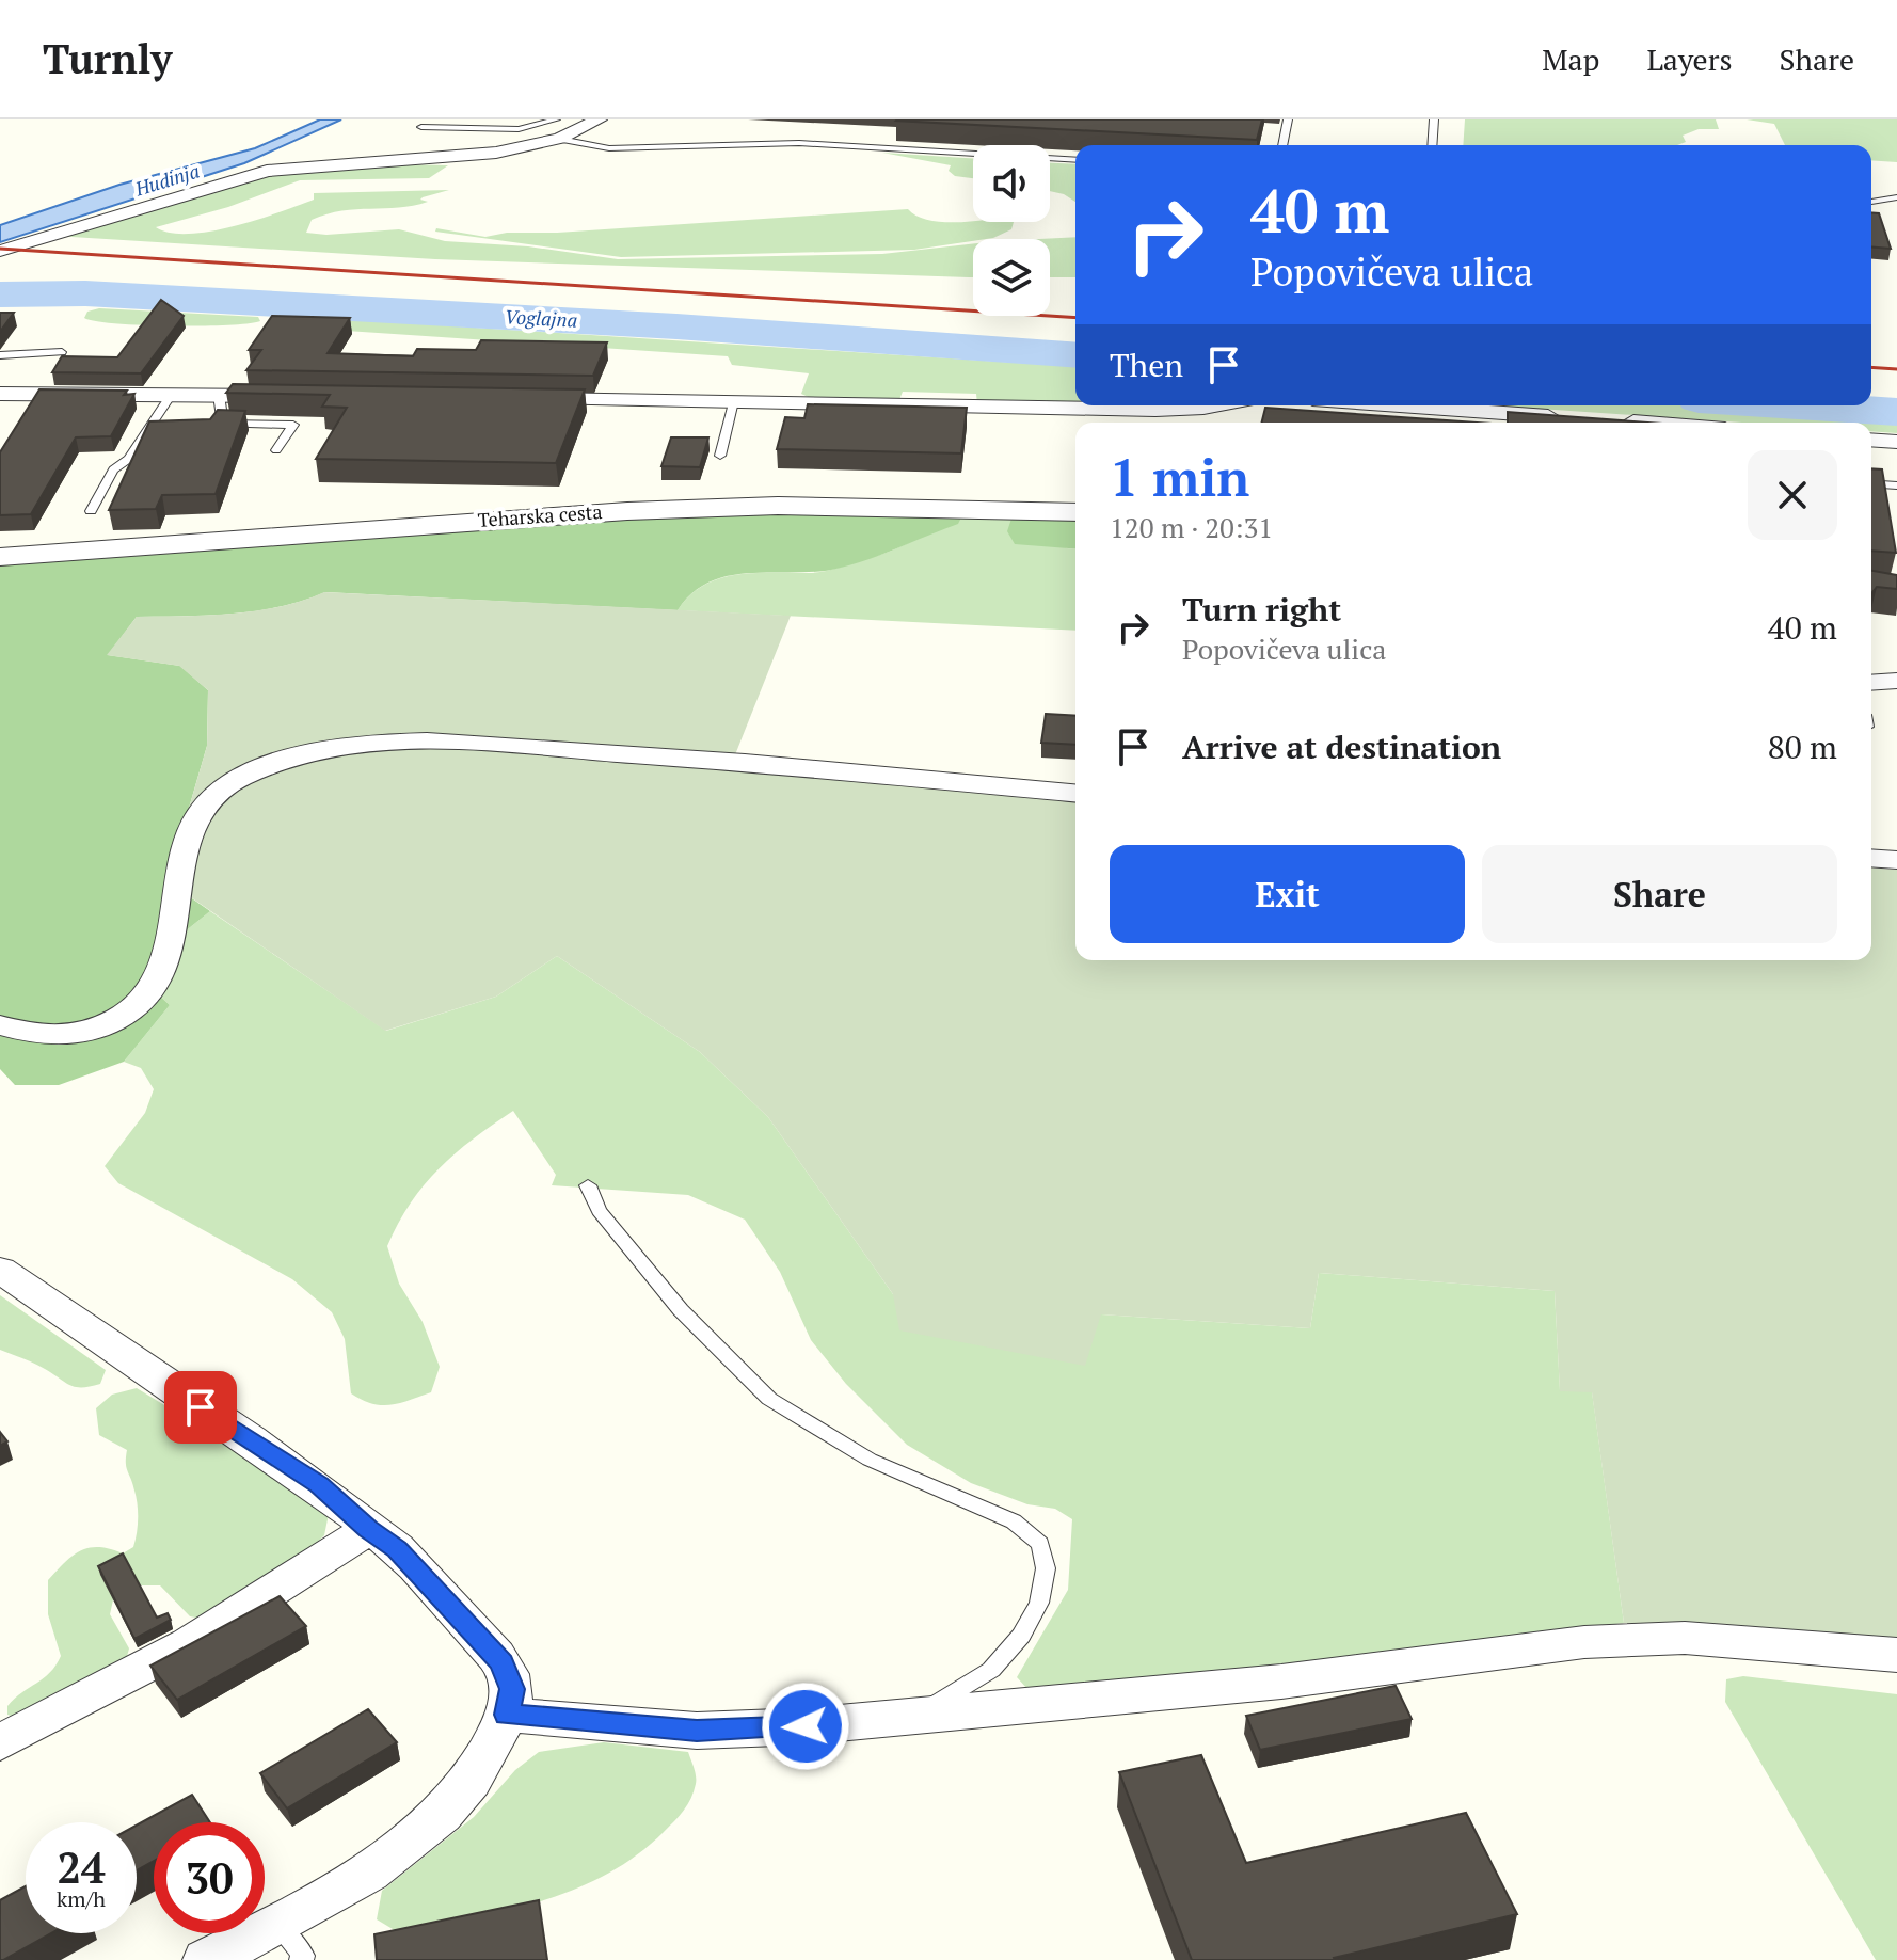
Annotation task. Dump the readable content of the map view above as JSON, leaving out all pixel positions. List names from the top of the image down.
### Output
{
  "streets": {
    "street": ["Teharska cesta"]
  },
  "water": ["Hudinja", "Voglajna"],
  "page": {
    "header": "Turnly",
    "nav": ["Map", "Layers", "Share"],
    "turn": ["40 m", "Popovičeva ulica"],
    "then": "Then",
    "heading": ["1 min", "120 m · 20:31"],
    "list": [
      {
        "name": "Turn right",
        "note": "Popovičeva ulica",
        "value": "40 m"
      },
      {
        "name": "Arrive at destination",
        "value": "80 m"
      }
    ],
    "buttons": ["Exit", "Share"],
    "speed": "24 km/h",
    "limit": "30"
  }
}
